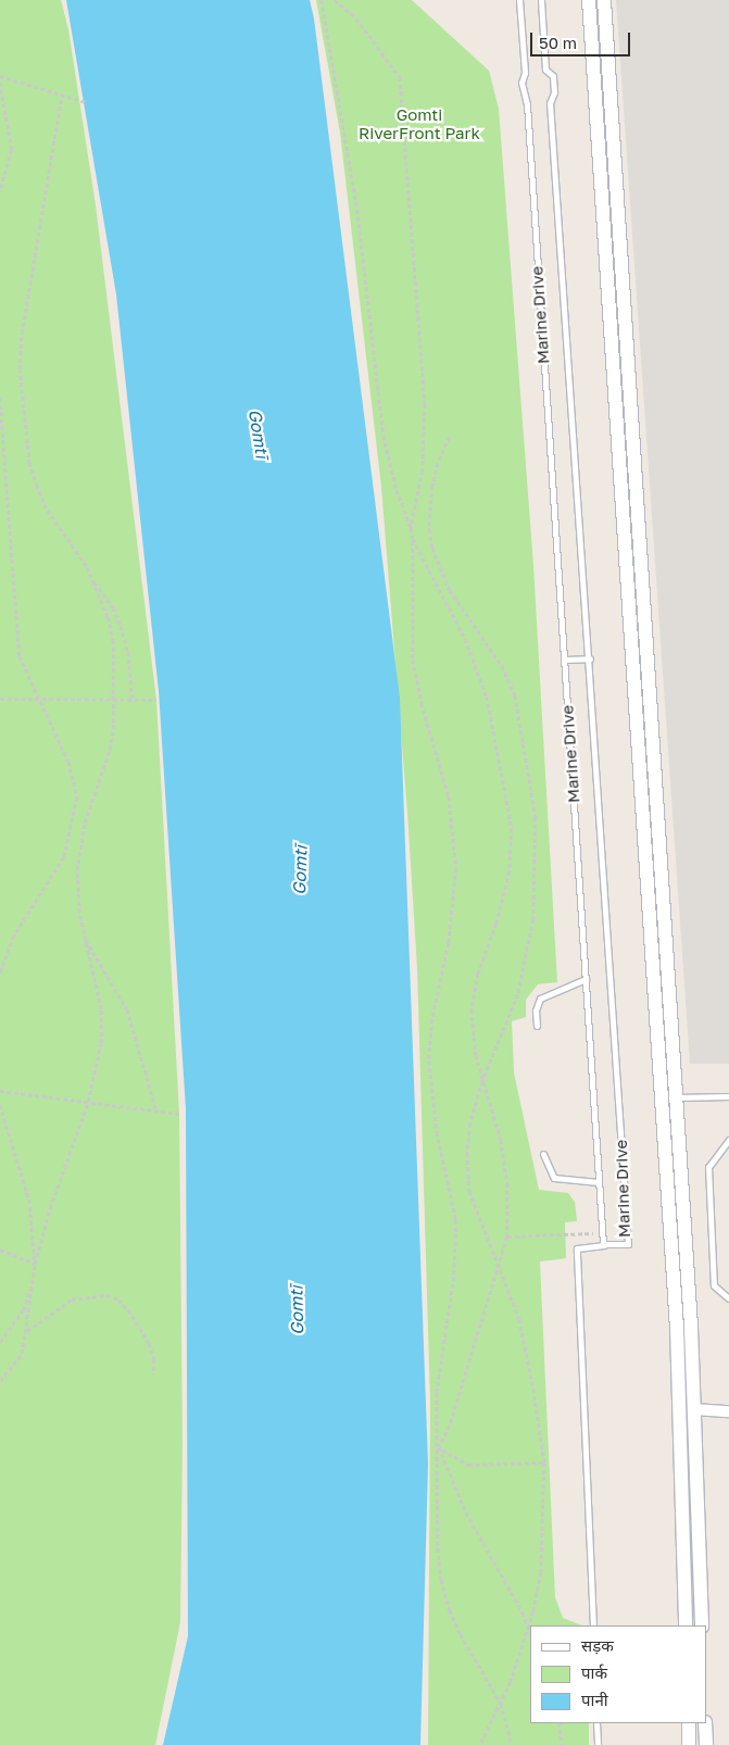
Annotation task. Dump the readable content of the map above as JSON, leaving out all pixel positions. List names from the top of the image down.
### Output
{
  "streets": {
    "lane": ["Marine Drive"]
  },
  "water": ["Gomtī"],
  "parks": ["Gomti RiverFront Park"],
  "legend": ["सड़क", "पार्क", "पानी"],
  "scale_bar": "50 m"
}
